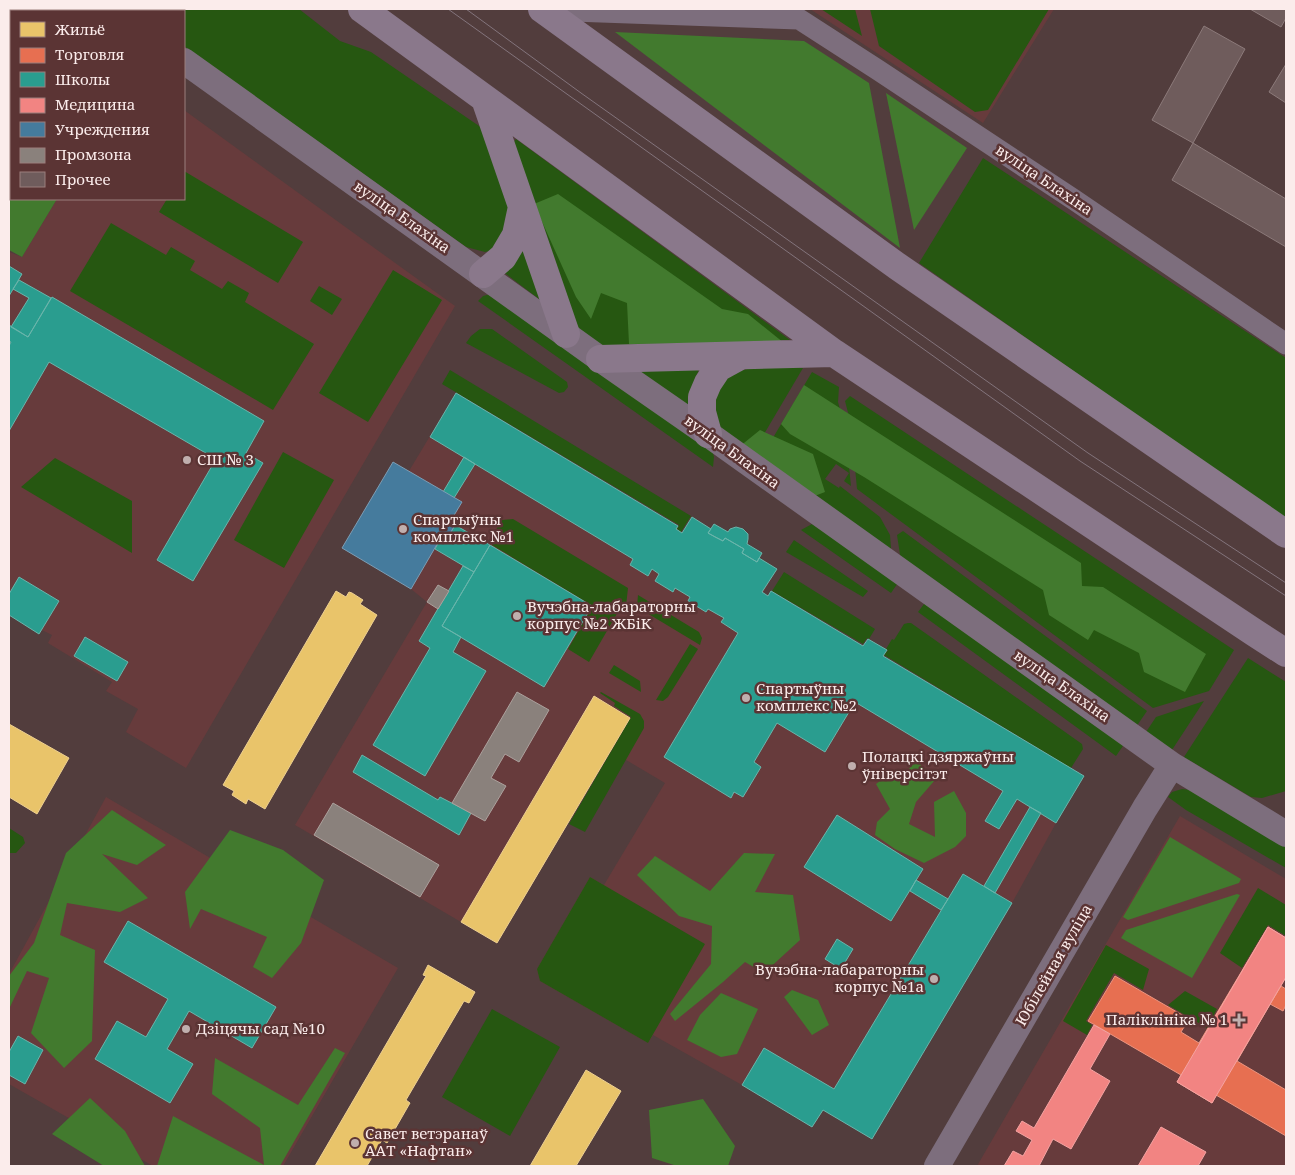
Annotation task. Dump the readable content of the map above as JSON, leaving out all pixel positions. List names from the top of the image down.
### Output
{
  "streets": {
    "street": ["вуліца Блахіна", "Юбілейная вуліца"]
  },
  "crossings": [
    ["вуліца Блахіна", "Юбілейная вуліца"]
  ],
  "places": {
    "other": [
      "СШ № 3",
      "Спартыўны комплекс №1",
      "Вучэбна-лабараторны корпус №2 ЖБіК",
      "Спартыўны комплекс №2",
      "Полацкі дзяржаўны ўніверсітэт",
      "Вучэбна-лабараторны корпус №1а",
      "Дзіцячы сад №10",
      "Савет ветэранаў ААТ «Нафтан»"
    ],
    "health": ["Паліклініка № 1"]
  },
  "legend": [
    "Жильё",
    "Торговля",
    "Школы",
    "Медицина",
    "Учреждения",
    "Промзона",
    "Прочее"
  ]
}
